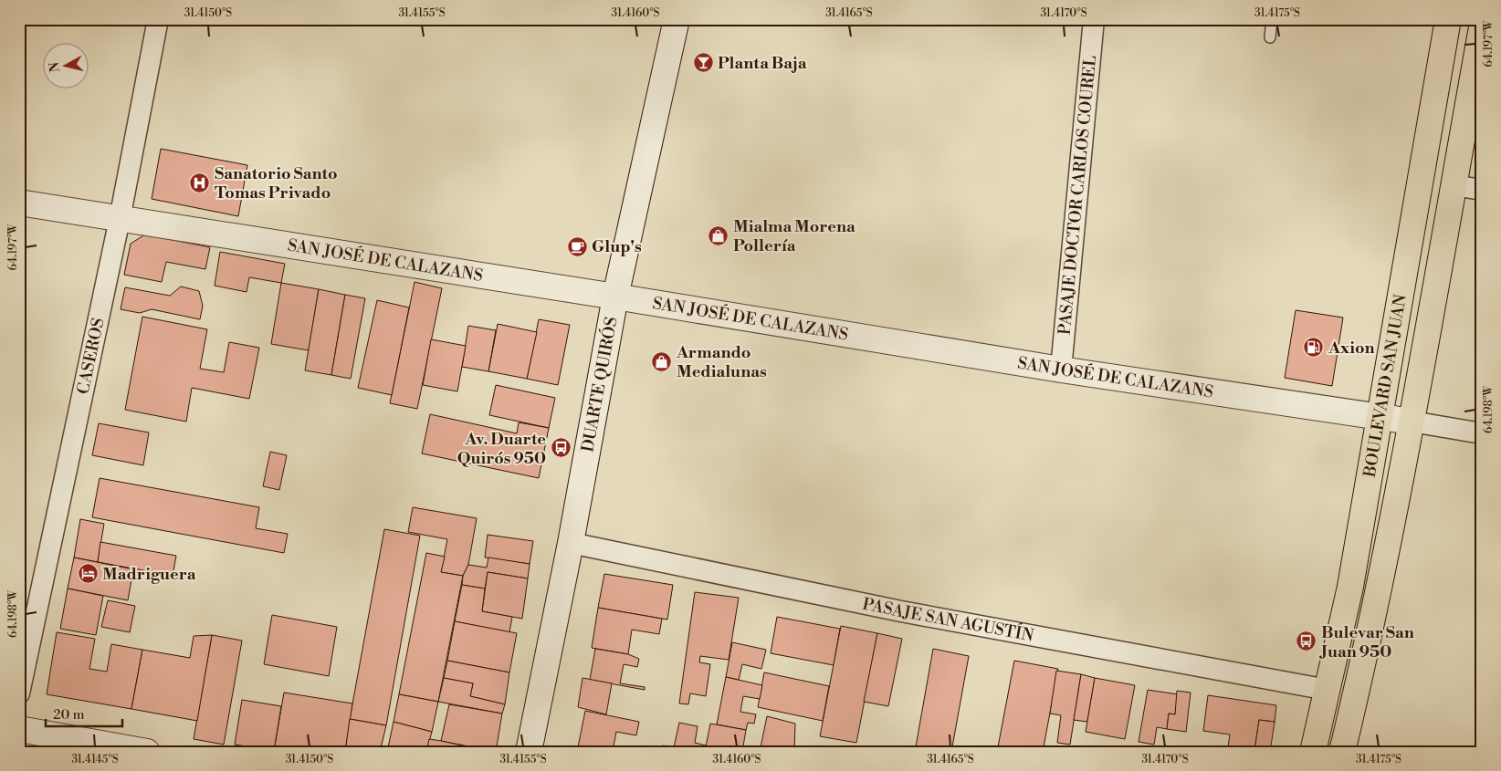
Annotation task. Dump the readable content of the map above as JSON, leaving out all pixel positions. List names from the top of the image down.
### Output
{
  "streets": {
    "main road": ["BOULEVARD SAN JUAN"],
    "street": [
      "PASAJE DOCTOR CARLOS COUREL",
      "SAN JOSÉ DE CALAZANS",
      "CASEROS",
      "DUARTE QUIRÓS",
      "PASAJE SAN AGUSTÍN"
    ]
  },
  "crossings": [
    ["PASAJE DOCTOR CARLOS COUREL", "SAN JOSÉ DE CALAZANS"],
    ["SAN JOSÉ DE CALAZANS", "CASEROS"],
    ["SAN JOSÉ DE CALAZANS", "DUARTE QUIRÓS"],
    ["SAN JOSÉ DE CALAZANS", "BOULEVARD SAN JUAN"],
    ["DUARTE QUIRÓS", "PASAJE SAN AGUSTÍN"],
    ["BOULEVARD SAN JUAN", "PASAJE SAN AGUSTÍN"]
  ],
  "places": {
    "bar": ["Planta Baja"],
    "hospital": ["Sanatorio Santo Tomas Privado"],
    "shop": ["Mialma Morena Pollería", "Armando Medialunas"],
    "cafe": ["Glup's"],
    "fuel station": ["Axion"],
    "bus stop": ["Av. Duarte Quirós 950", "Bulevar San Juan 950"],
    "hotel": ["Madriguera"]
  },
  "scale_bar": "20 m",
  "north": "left",
  "coordinates": [
    "31.4150°S",
    "31.4155°S",
    "31.4160°S",
    "31.4165°S",
    "31.4170°S",
    "31.4175°S",
    "64.197°W",
    "64.198°W",
    "31.4145°S"
  ]
}
